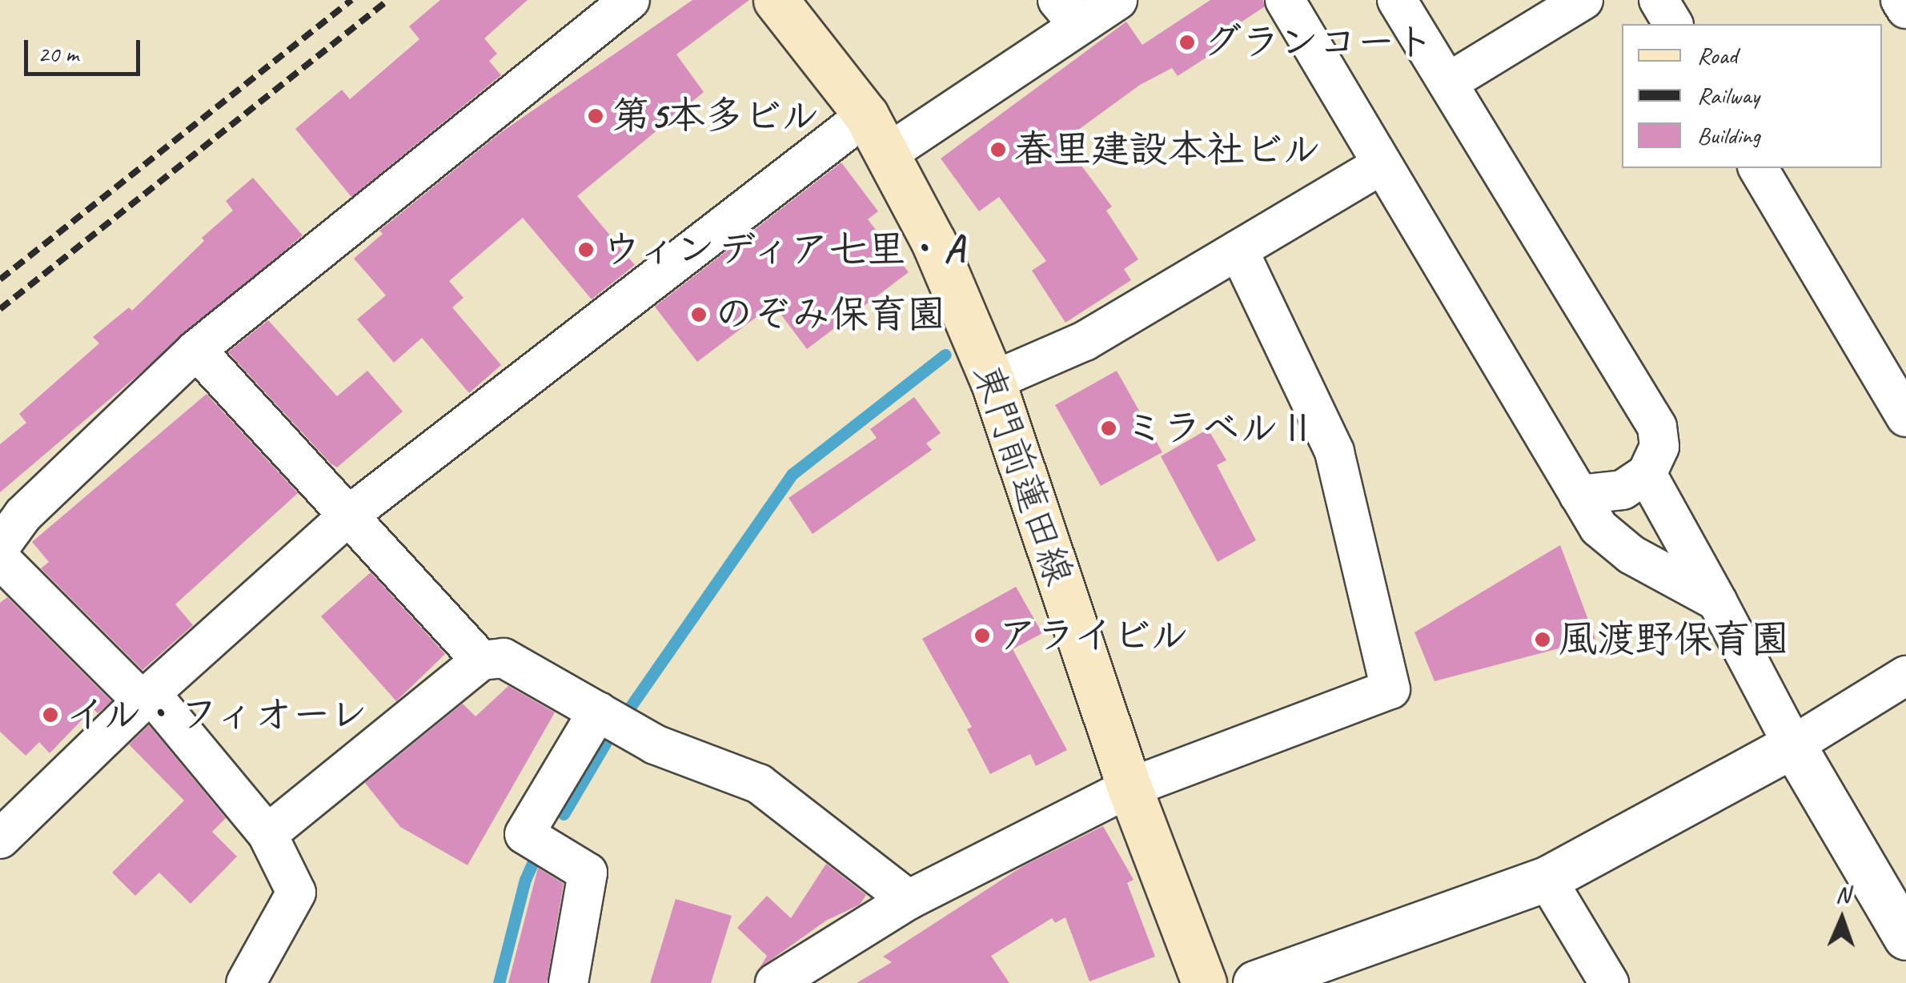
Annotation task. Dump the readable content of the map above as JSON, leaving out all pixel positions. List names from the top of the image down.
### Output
{
  "streets": {
    "main road": ["東門前蓮田線"]
  },
  "places": [
    "グランコート",
    "第5本多ビル",
    "春里建設本社ビル",
    "ウィンディア七里・A",
    "のぞみ保育園",
    "ミラベルⅡ",
    "アライビル",
    "風渡野保育園",
    "イル・フィオーレ"
  ],
  "legend": ["Road", "Railway", "Building"],
  "scale_bar": "20 m",
  "north": "top"
}
